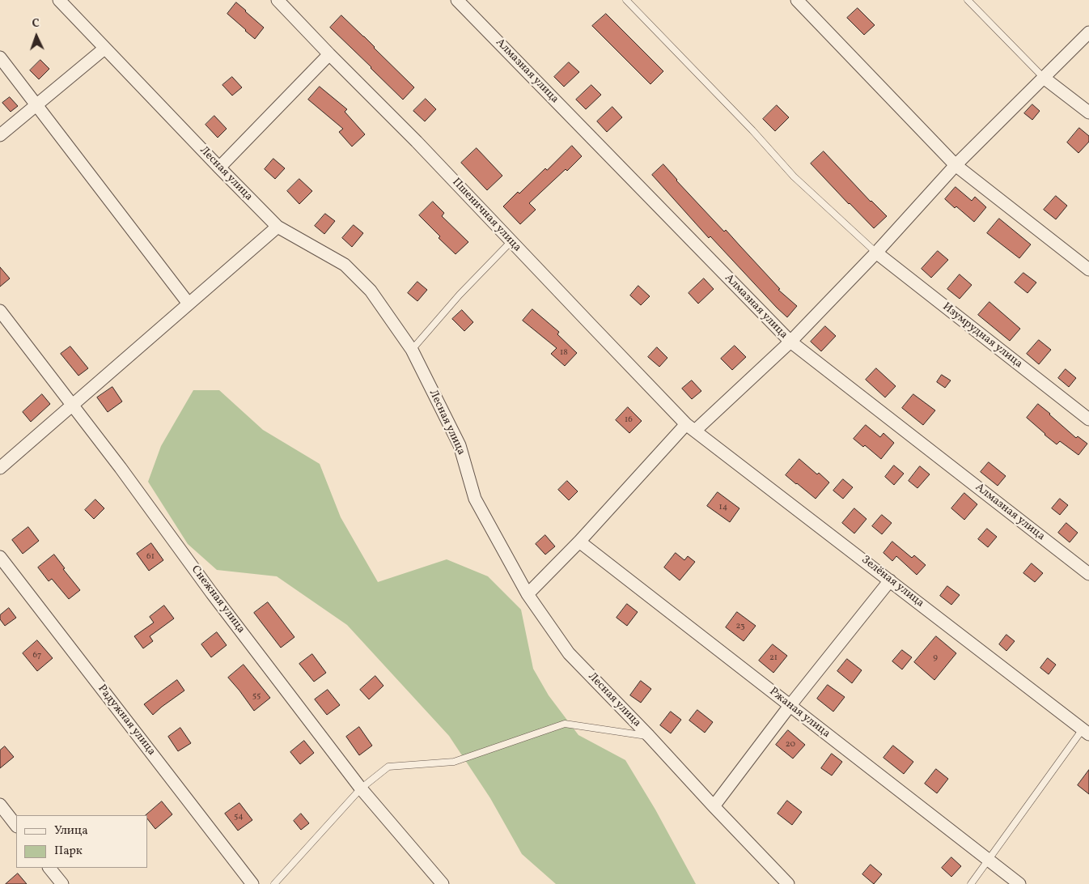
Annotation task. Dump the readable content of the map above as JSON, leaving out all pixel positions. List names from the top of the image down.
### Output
{
  "streets": {
    "street": [
      "Алмазная улица",
      "Лесная улица",
      "Пшеничная улица",
      "Изумрудная улица",
      "Зелёная улица",
      "Снежная улица",
      "Ржаная улица",
      "Радужная улица"
    ]
  },
  "crossings": [
    ["Пшеничная улица", "Зелёная улица"]
  ],
  "house_numbers": [
    "18",
    "16",
    "14",
    "61",
    "23",
    "67",
    "21",
    "9",
    "55",
    "20",
    "54"
  ],
  "legend": ["Улица", "Парк"],
  "north": "top"
}
